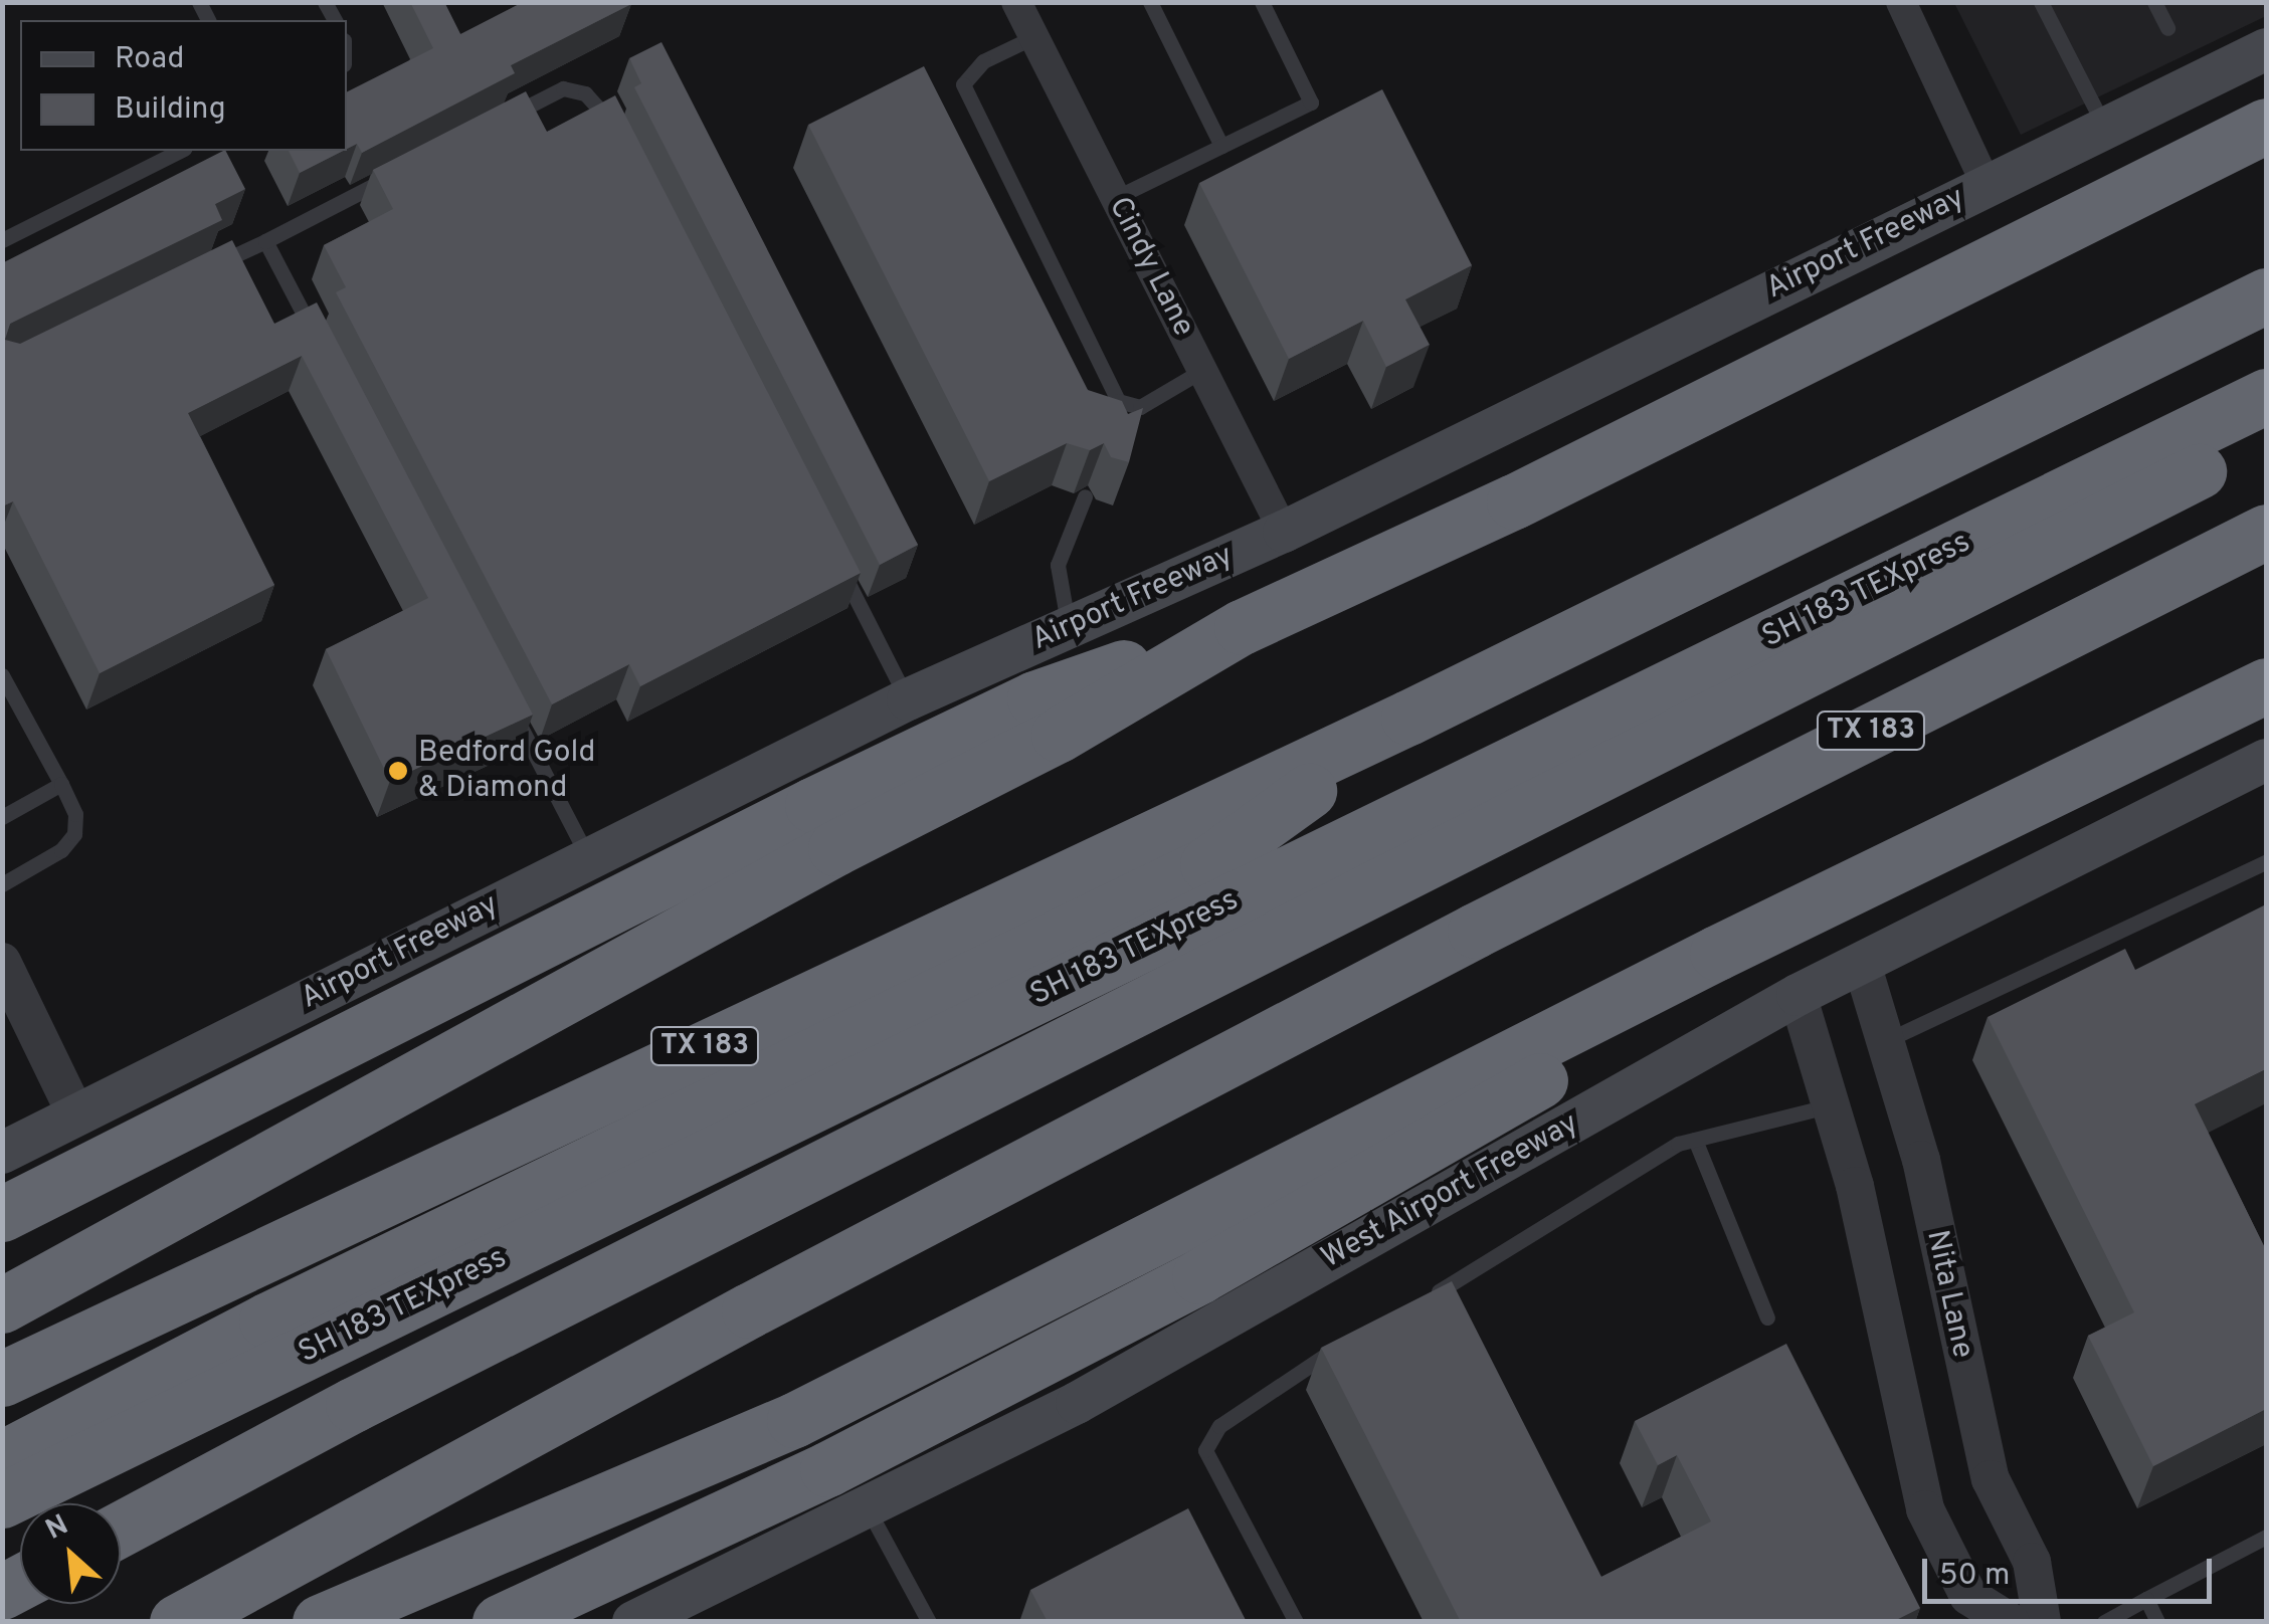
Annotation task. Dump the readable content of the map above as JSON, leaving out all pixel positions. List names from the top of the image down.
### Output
{
  "streets": {
    "highway": ["SH 183 TEXpress", "TX 183"],
    "main road": ["Airport Freeway", "West Airport Freeway"],
    "street": ["Cindy Lane", "Nita Lane"]
  },
  "crossings": [
    ["Airport Freeway", "Cindy Lane"],
    ["West Airport Freeway", "Nita Lane"]
  ],
  "places": ["Bedford Gold & Diamond"],
  "legend": ["Road", "Building"],
  "scale_bar": "50 m",
  "north": "top left"
}
